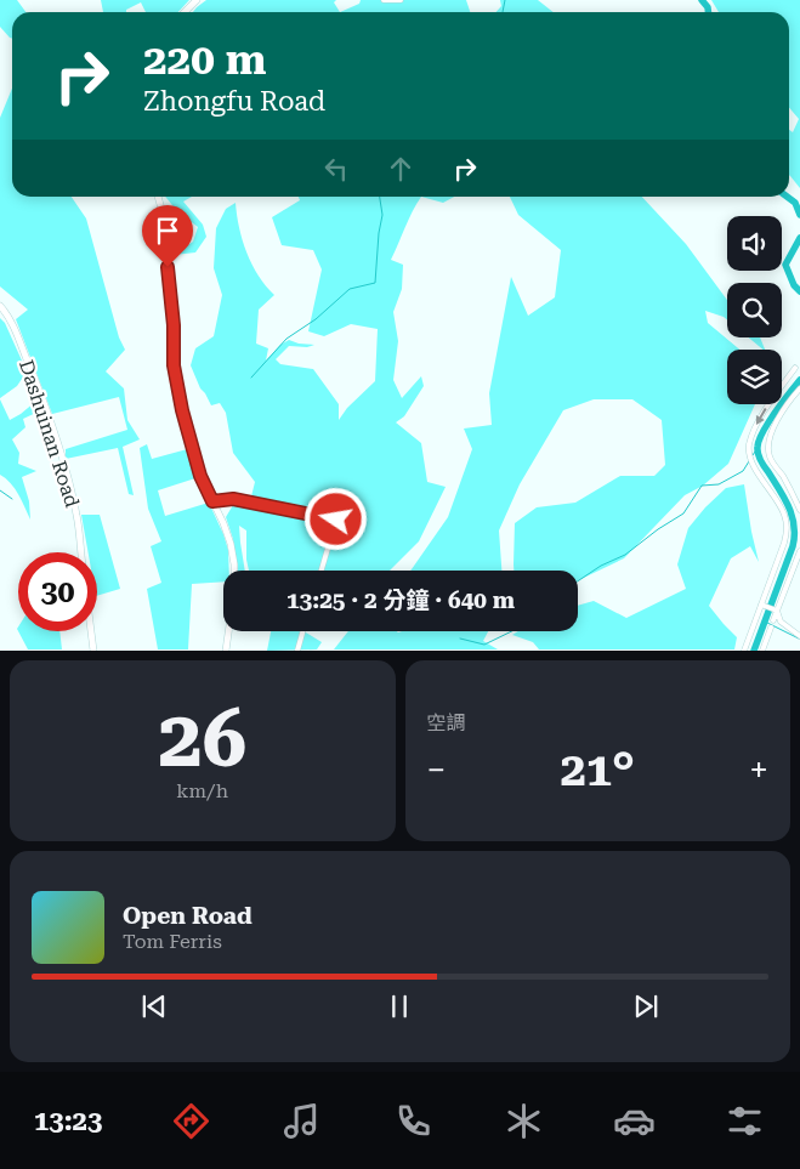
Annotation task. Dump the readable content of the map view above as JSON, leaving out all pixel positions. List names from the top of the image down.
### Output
{
  "streets": {
    "street": ["Dashuinan Road"]
  },
  "page": {
    "turn": ["220 m", "Zhongfu Road"],
    "limit": "30",
    "trip": "13:25 · 2 分鐘 · 640 m",
    "tile": [
      ["26", "km/h"],
      "空調"
    ],
    "heat": ["−", "21°", "+"],
    "song": ["Open Road", "Tom Ferris"],
    "tabs": "13:23"
  }
}
